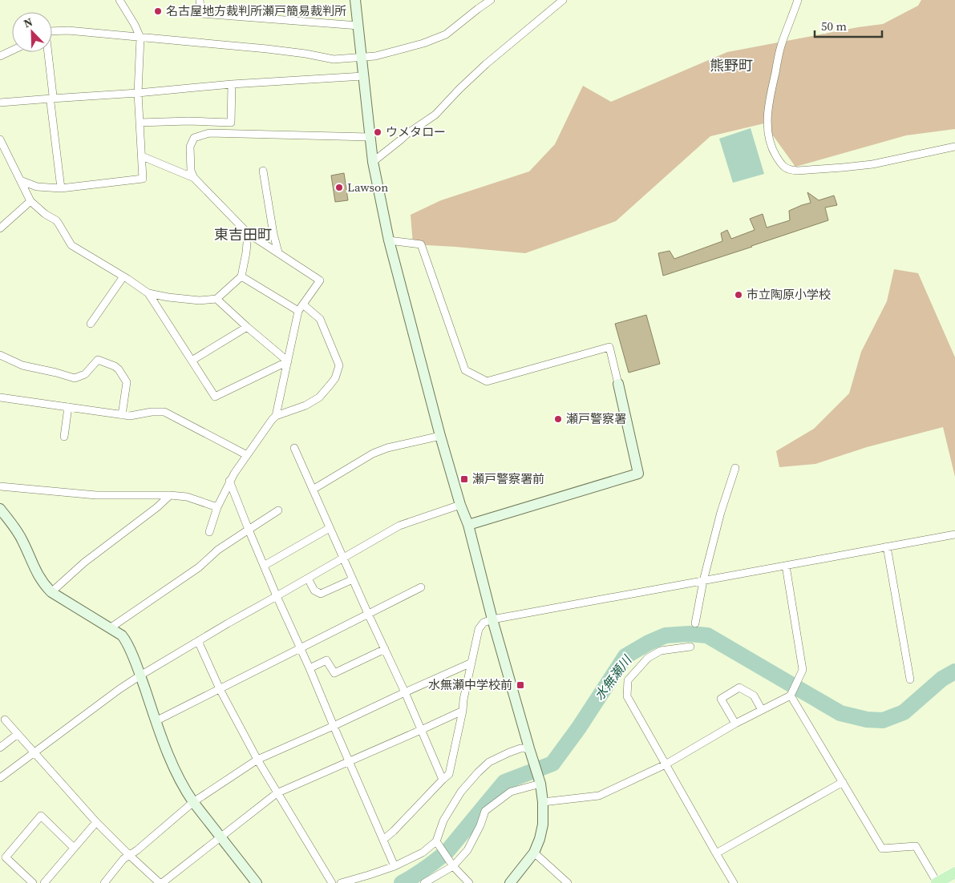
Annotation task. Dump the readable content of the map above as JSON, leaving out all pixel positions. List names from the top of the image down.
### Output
{
  "districts": ["熊野町", "東吉田町"],
  "water": ["水無瀬川"],
  "places": {
    "other": [
      "名古屋地方裁判所瀬戸簡易裁判所",
      "ウメタロー",
      "Lawson",
      "市立陶原小学校",
      "瀬戸警察署"
    ],
    "transit": ["瀬戸警察署前", "水無瀬中学校前"]
  },
  "scale_bar": "50 m",
  "north": "top left"
}
